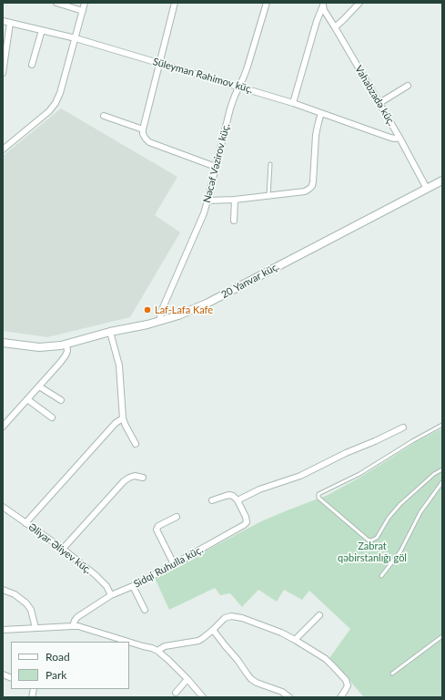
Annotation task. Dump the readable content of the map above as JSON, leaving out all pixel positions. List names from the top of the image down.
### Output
{
  "streets": {
    "street": [
      "Süleyman Rəhimov küç.",
      "Vahabzadə küç.",
      "Nəcəf Vəzirov küç.",
      "20 Yanvar küç.",
      "Əliyar Əliyev küç.",
      "Sidqi Ruhulla küç."
    ]
  },
  "crossings": [
    ["Süleyman Rəhimov küç.", "Vahabzadə küç."],
    ["Süleyman Rəhimov küç.", "Nəcəf Vəzirov küç."],
    ["Vahabzadə küç.", "20 Yanvar küç."],
    ["Nəcəf Vəzirov küç.", "20 Yanvar küç."],
    ["Əliyar Əliyev küç.", "Sidqi Ruhulla küç."]
  ],
  "parks": ["Zabrat qəbirstanlığı göl"],
  "places": ["Laf-Lafa Kafe"],
  "legend": ["Road", "Park"]
}
